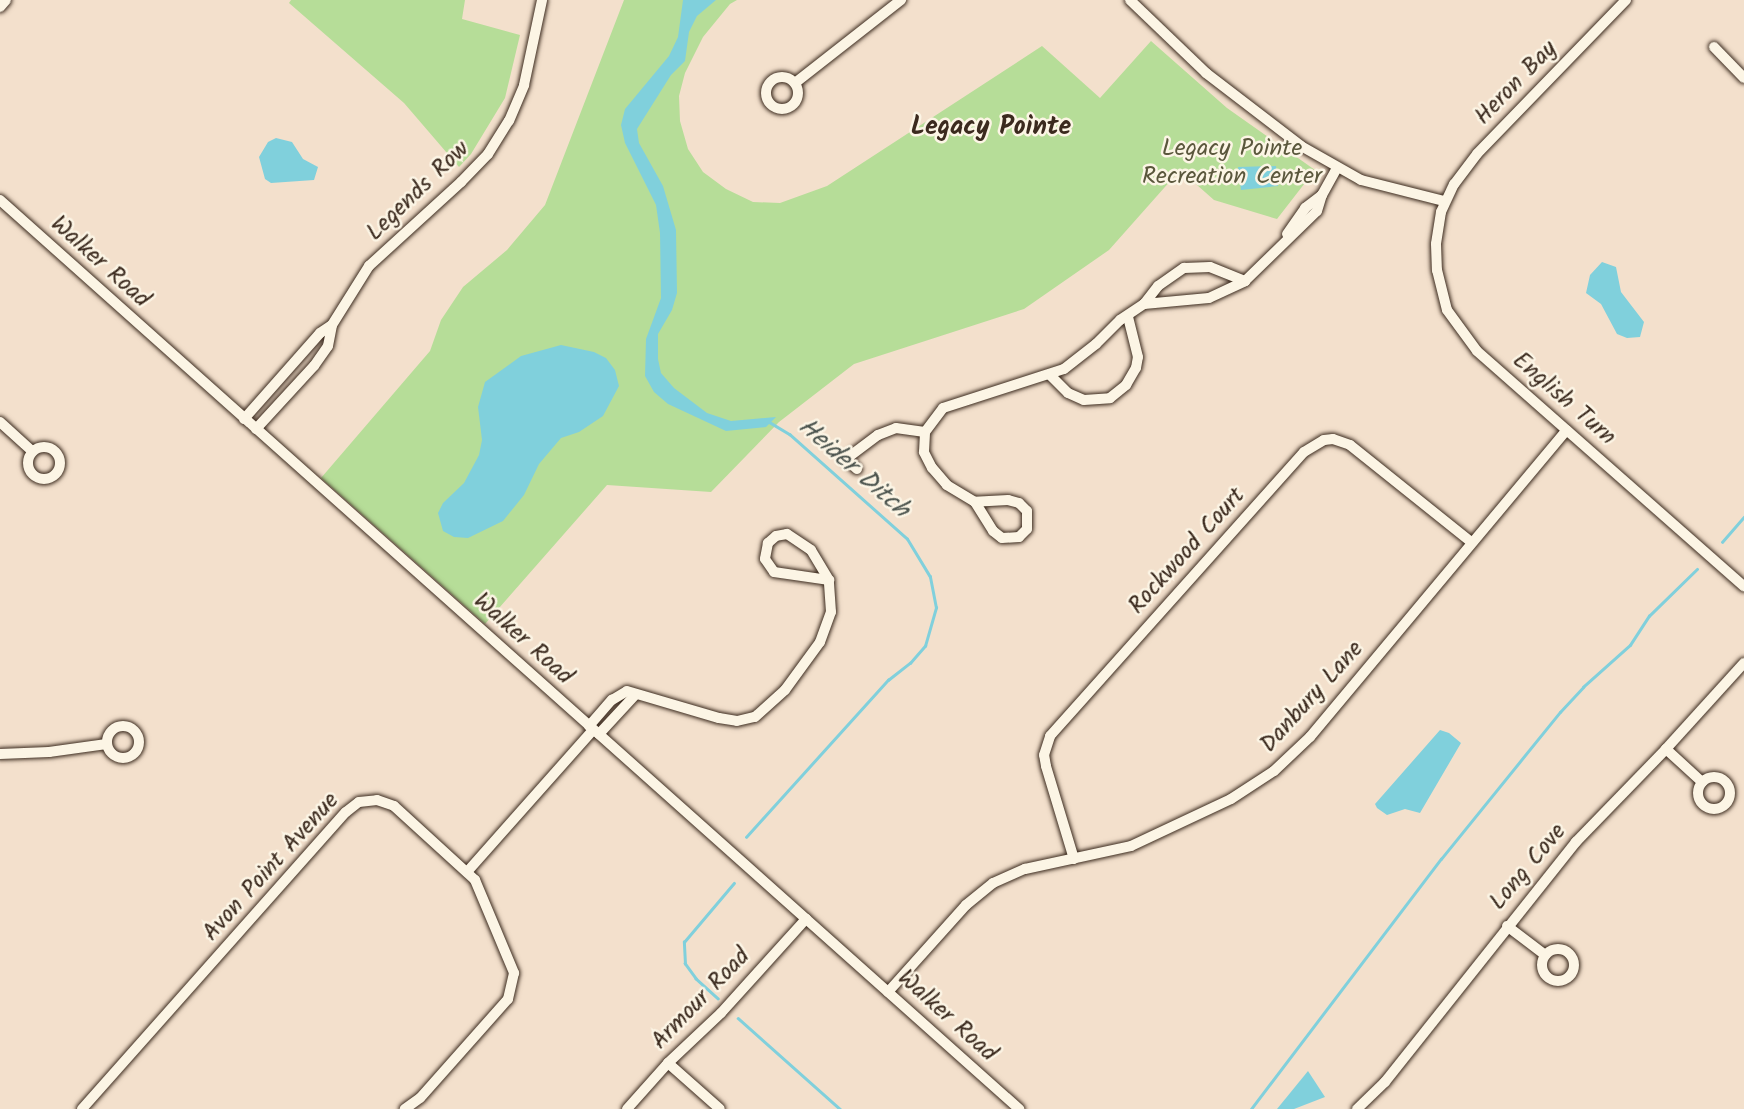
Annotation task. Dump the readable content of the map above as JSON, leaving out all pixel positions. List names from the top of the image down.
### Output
{
  "streets": {
    "street": [
      "Heron Bay",
      "Legends Row",
      "Walker Road",
      "English Turn",
      "Rockwood Court",
      "Danbury Lane",
      "Avon Point Avenue",
      "Long Cove",
      "Armour Road"
    ]
  },
  "crossings": [
    ["Heron Bay", "English Turn"],
    ["Legends Row", "Walker Road"],
    ["Walker Road", "Danbury Lane"],
    ["Walker Road", "Armour Road"],
    ["English Turn", "Danbury Lane"],
    ["Rockwood Court", "Danbury Lane"]
  ],
  "districts": ["Legacy Pointe"],
  "water": ["Heider Ditch"],
  "parks": ["Legacy Pointe Recreation Center"]
}
